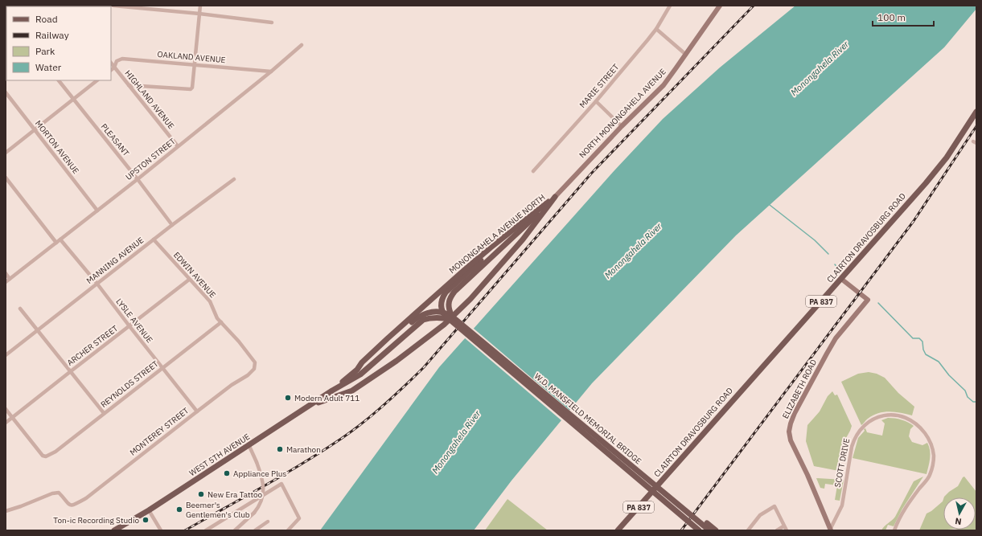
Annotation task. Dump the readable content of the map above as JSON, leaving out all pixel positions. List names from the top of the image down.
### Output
{
  "streets": {
    "main road": [
      "NORTH MONONGAHELA AVENUE",
      "MONONGAHELA AVENUE NORTH",
      "CLAIRTON DRAVOSBURG ROAD",
      "PA 837",
      "ELIZABETH ROAD",
      "W.D. MANSFIELD MEMORIAL BRIDGE",
      "WEST 5TH AVENUE"
    ],
    "street": [
      "OAKLAND AVENUE",
      "MARIE STREET",
      "HIGHLAND AVENUE",
      "PLEASANT",
      "MORTON AVENUE",
      "UPSTON STREET",
      "MANNING AVENUE",
      "EDWIN AVENUE",
      "LYSLE AVENUE",
      "ARCHER STREET",
      "REYNOLDS STREET",
      "MONTEREY STREET",
      "SCOTT DRIVE"
    ]
  },
  "crossings": [
    ["OAKLAND AVENUE", "HIGHLAND AVENUE"],
    ["OAKLAND AVENUE", "UPSTON STREET"],
    ["HIGHLAND AVENUE", "UPSTON STREET"],
    ["NORTH MONONGAHELA AVENUE", "MONONGAHELA AVENUE NORTH"],
    ["PLEASANT", "UPSTON STREET"],
    ["PLEASANT", "MANNING AVENUE"],
    ["MORTON AVENUE", "UPSTON STREET"],
    ["UPSTON STREET", "LYSLE AVENUE"],
    ["MONONGAHELA AVENUE NORTH", "WEST 5TH AVENUE"],
    ["CLAIRTON DRAVOSBURG ROAD", "PA 837"],
    ["CLAIRTON DRAVOSBURG ROAD", "ELIZABETH ROAD"],
    ["CLAIRTON DRAVOSBURG ROAD", "W.D. MANSFIELD MEMORIAL BRIDGE"],
    ["MANNING AVENUE", "EDWIN AVENUE"],
    ["MANNING AVENUE", "LYSLE AVENUE"],
    ["EDWIN AVENUE", "ARCHER STREET"],
    ["EDWIN AVENUE", "REYNOLDS STREET"],
    ["EDWIN AVENUE", "MONTEREY STREET"],
    ["PA 837", "W.D. MANSFIELD MEMORIAL BRIDGE"],
    ["LYSLE AVENUE", "ARCHER STREET"],
    ["LYSLE AVENUE", "REYNOLDS STREET"],
    ["LYSLE AVENUE", "MONTEREY STREET"],
    ["ARCHER STREET", "REYNOLDS STREET"],
    ["ELIZABETH ROAD", "SCOTT DRIVE"]
  ],
  "water": ["Monongahela River"],
  "places": [
    "Modern Adult 711",
    "Marathon",
    "Appliance Plus",
    "New Era Tattoo",
    "Beemer's Gentlemen's Club",
    "Ton-ic Recording Studio"
  ],
  "legend": [
    "Road",
    "Railway",
    "Park",
    "Water"
  ],
  "scale_bar": "100 m",
  "north": "bottom"
}
